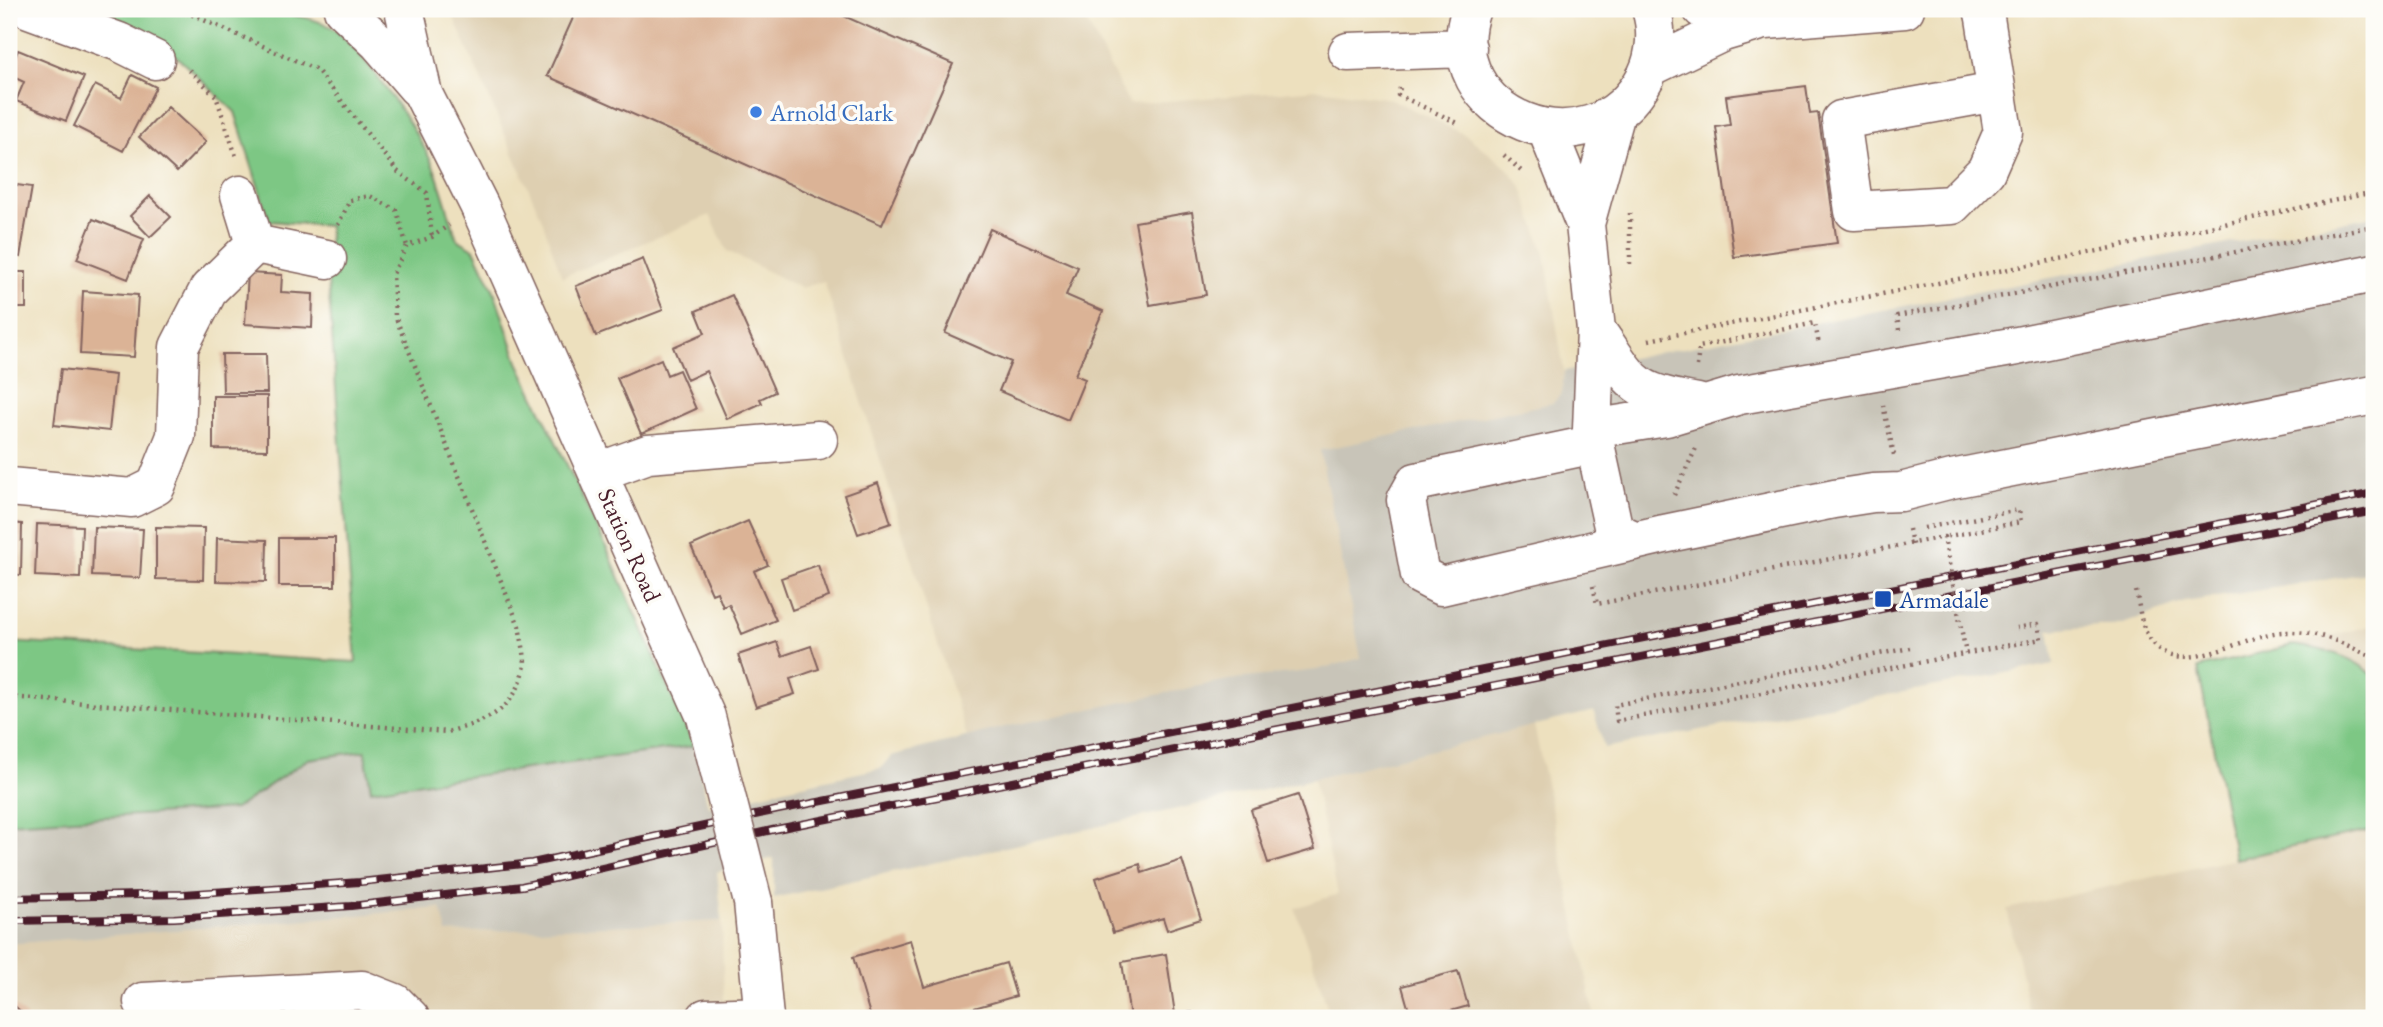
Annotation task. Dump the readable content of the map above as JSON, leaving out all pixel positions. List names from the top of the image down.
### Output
{
  "streets": {
    "street": ["Station Road"]
  },
  "places": {
    "other": ["Arnold Clark"],
    "transit": ["Armadale"]
  }
}
